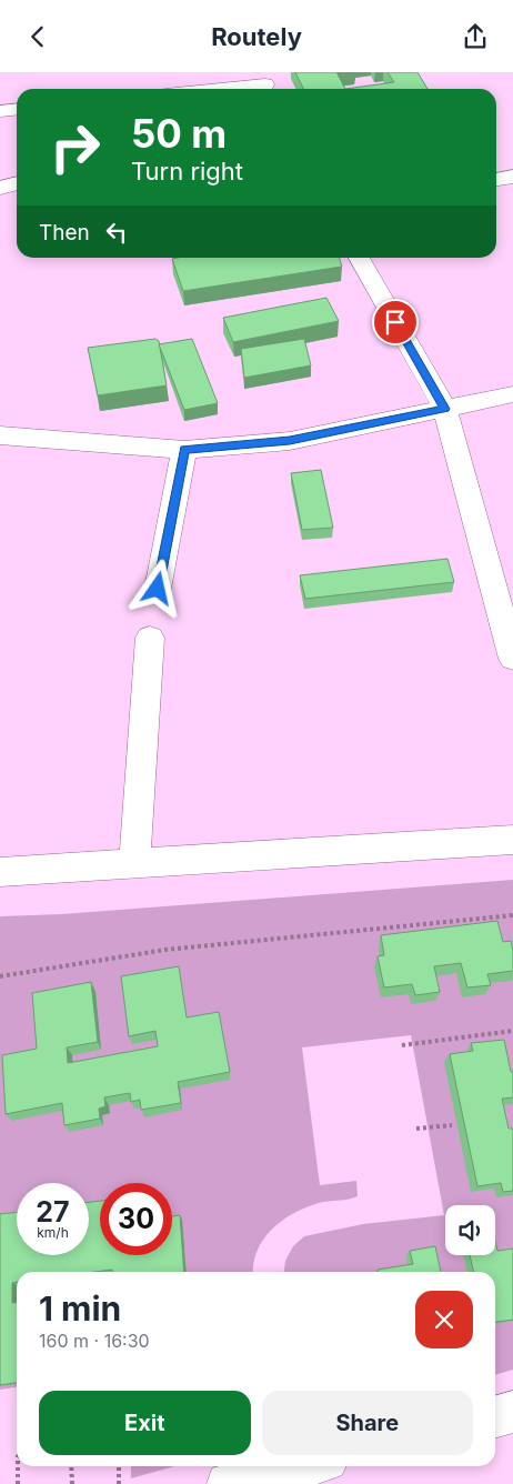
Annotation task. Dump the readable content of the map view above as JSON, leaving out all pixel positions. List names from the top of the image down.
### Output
{
  "page": {
    "header": "Routely",
    "turn": ["50 m", "Turn right"],
    "then": "Then",
    "speed": "27 km/h",
    "limit": "30",
    "heading": ["1 min", "160 m · 16:30"],
    "buttons": ["Exit", "Share"]
  }
}
